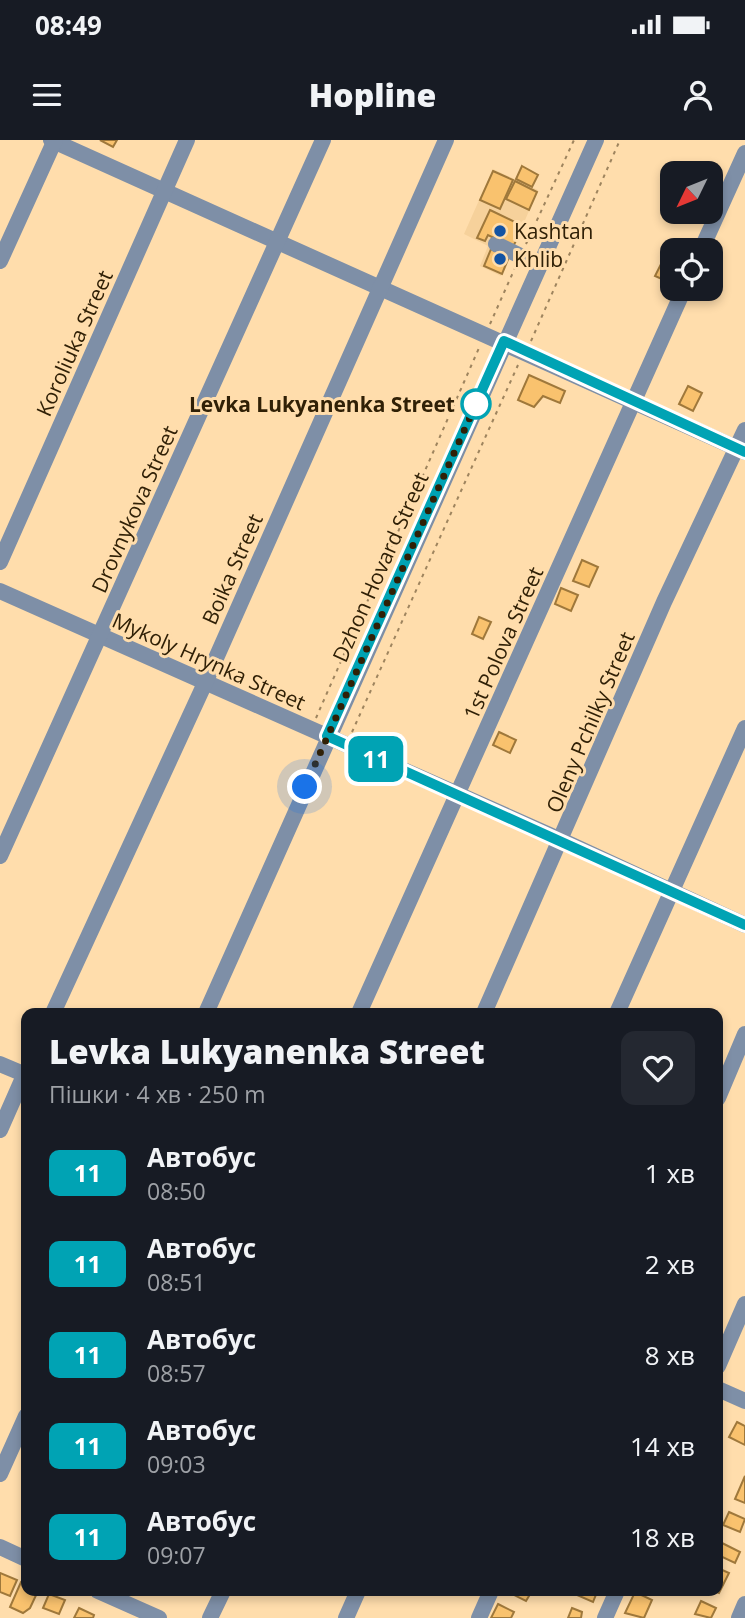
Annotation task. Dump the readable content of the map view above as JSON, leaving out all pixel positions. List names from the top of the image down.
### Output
{
  "streets": {
    "street": [
      "Koroliuka Street",
      "Drovnykova Street",
      "Dzhon Hovard Street",
      "Boika Street",
      "1st Polova Street",
      "Mykoly Hrynka Street",
      "Oleny Pchilky Street"
    ]
  },
  "crossings": [
    ["Drovnykova Street", "Mykoly Hrynka Street"],
    ["Dzhon Hovard Street", "Mykoly Hrynka Street"],
    ["Boika Street", "Mykoly Hrynka Street"],
    ["1st Polova Street", "Mykoly Hrynka Street"],
    ["Mykoly Hrynka Street", "Oleny Pchilky Street"]
  ],
  "places": ["Kashtan", "Khlib", "Levka Lukyanenka Street"],
  "lines": ["bus line 11"],
  "north": "bottom left",
  "page": {
    "status": "08:49",
    "header": "Hopline",
    "on_map": "11",
    "heading": ["Levka Lukyanenka Street", "Пішки · 4 хв · 250 m"],
    "list": [
      {
        "mark": "11",
        "name": "Автобус",
        "note": "08:50",
        "value": "1 хв"
      },
      {
        "mark": "11",
        "name": "Автобус",
        "note": "08:51",
        "value": "2 хв"
      },
      {
        "mark": "11",
        "name": "Автобус",
        "note": "08:57",
        "value": "8 хв"
      },
      {
        "mark": "11",
        "name": "Автобус",
        "note": "09:03",
        "value": "14 хв"
      },
      {
        "mark": "11",
        "name": "Автобус",
        "note": "09:07",
        "value": "18 хв"
      }
    ]
  }
}
